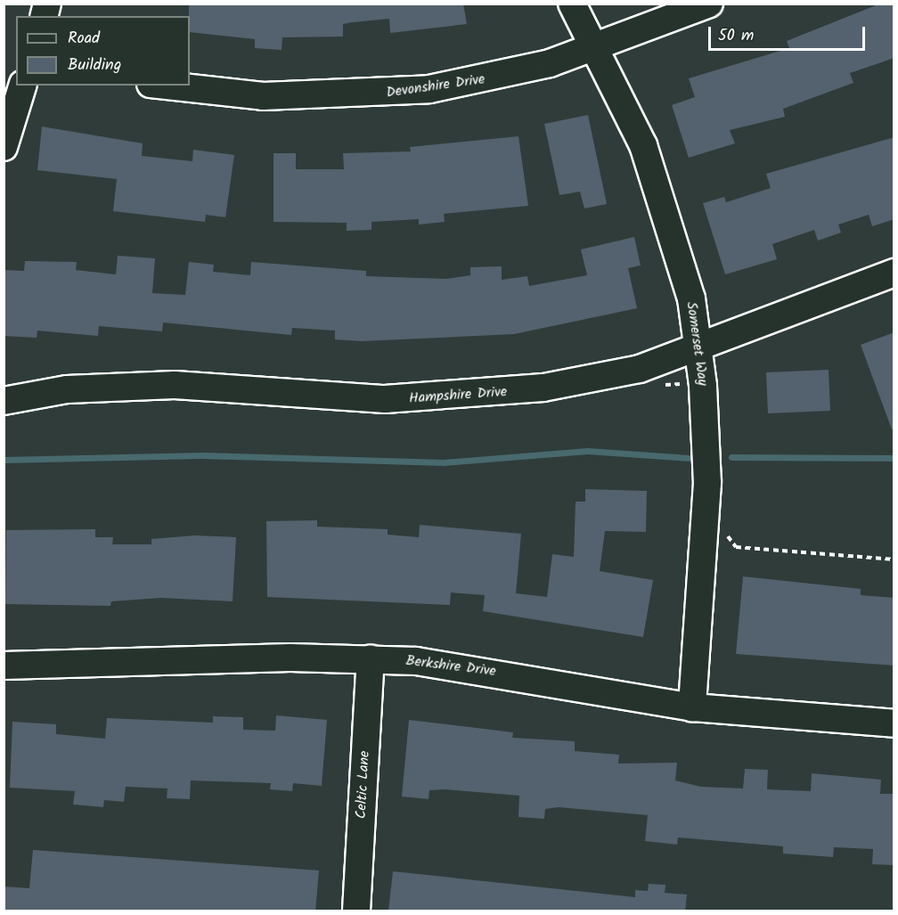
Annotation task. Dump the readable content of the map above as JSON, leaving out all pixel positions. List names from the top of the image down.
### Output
{
  "streets": {
    "street": [
      "Devonshire Drive",
      "Somerset Way",
      "Hampshire Drive",
      "Berkshire Drive",
      "Celtic Lane"
    ]
  },
  "crossings": [
    ["Devonshire Drive", "Somerset Way"],
    ["Somerset Way", "Hampshire Drive"],
    ["Somerset Way", "Berkshire Drive"],
    ["Berkshire Drive", "Celtic Lane"]
  ],
  "legend": ["Road", "Building"],
  "scale_bar": "50 m"
}
